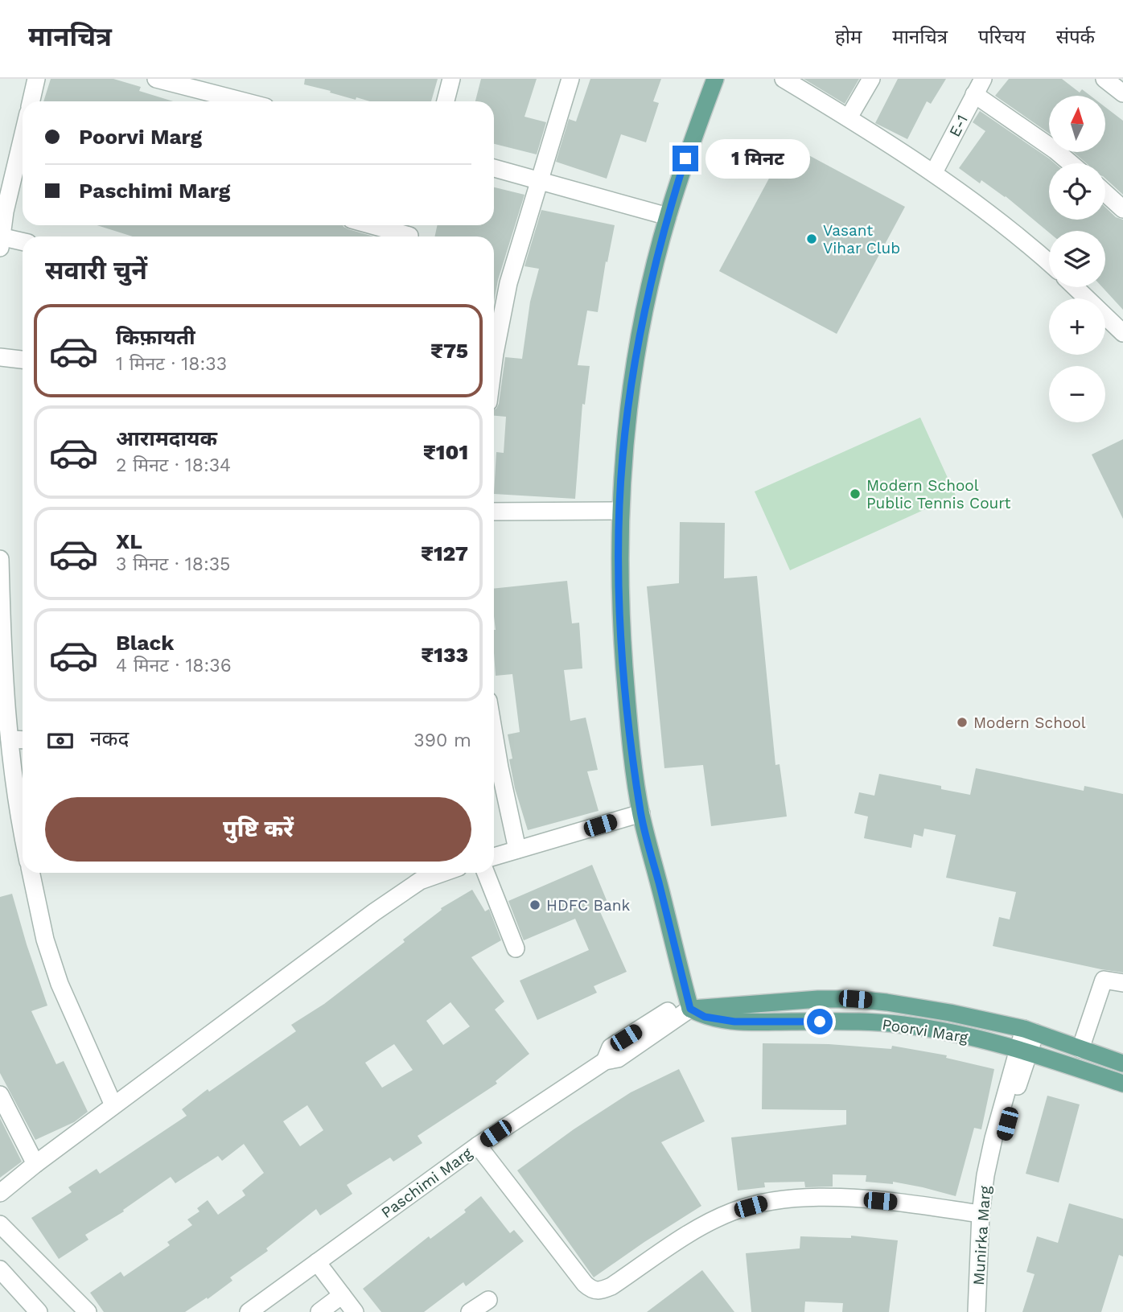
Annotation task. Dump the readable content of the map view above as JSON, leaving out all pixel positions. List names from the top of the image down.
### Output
{
  "streets": {
    "main road": ["Poorvi Marg"],
    "street": ["E-1", "Paschimi Marg", "Munirka Marg"]
  },
  "crossings": [
    ["Poorvi Marg", "Paschimi Marg"],
    ["Poorvi Marg", "Munirka Marg"]
  ],
  "places": [
    "Vasant Vihar Club",
    "Modern School Public Tennis Court",
    "Modern School",
    "HDFC Bank"
  ],
  "north": "top",
  "page": {
    "header": "मानचित्र",
    "nav": [
      "होम",
      "मानचित्र",
      "परिचय",
      "संपर्क"
    ],
    "map_buttons": ["+", "−"],
    "banner": ["Poorvi Marg", "Paschimi Marg"],
    "bubble": "1 मिनट",
    "heading": "सवारी चुनें",
    "list": [
      {
        "name": "किफ़ायती",
        "note": "1 मिनट · 18:33",
        "value": "₹75"
      },
      {
        "name": "आरामदायक",
        "note": "2 मिनट · 18:34",
        "value": "₹101"
      },
      {
        "name": "XL",
        "note": "3 मिनट · 18:35",
        "value": "₹127"
      },
      {
        "name": "Black",
        "note": "4 मिनट · 18:36",
        "value": "₹133"
      }
    ],
    "pay": ["नकद", "390 m"],
    "buttons": "पुष्टि करें"
  }
}
